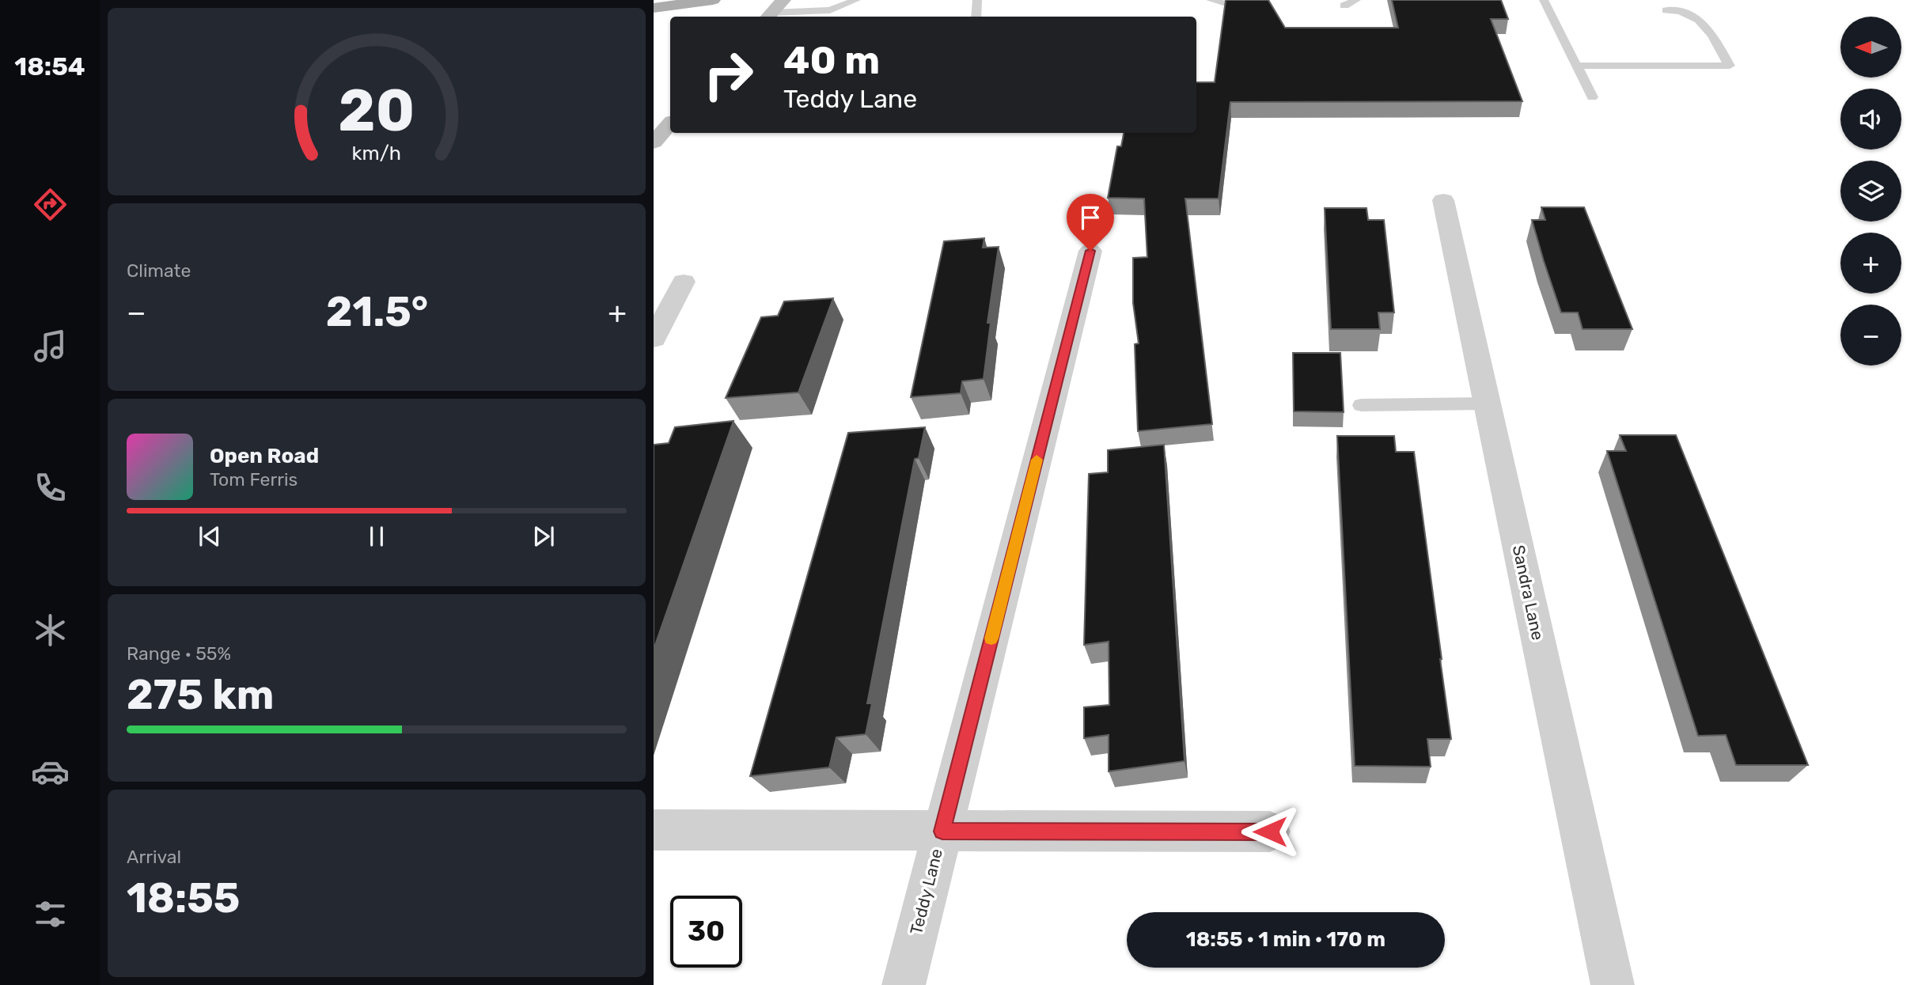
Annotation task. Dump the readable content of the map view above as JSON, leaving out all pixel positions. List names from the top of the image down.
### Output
{
  "streets": {
    "street": ["Sandra Lane", "Teddy Lane"]
  },
  "north": "left",
  "page": {
    "tabs": "18:54",
    "map_buttons": ["+", "−"],
    "turn": ["40 m", "Teddy Lane"],
    "tile": [
      "Climate",
      ["Range · 55%", "275 km"],
      ["Arrival", "18:55"]
    ],
    "heat": ["−", "21.5°", "+"],
    "song": ["Open Road", "Tom Ferris"],
    "limit": "30",
    "trip": "18:55 · 1 min · 170 m",
    "gauge": ["20", "km/h"]
  }
}
